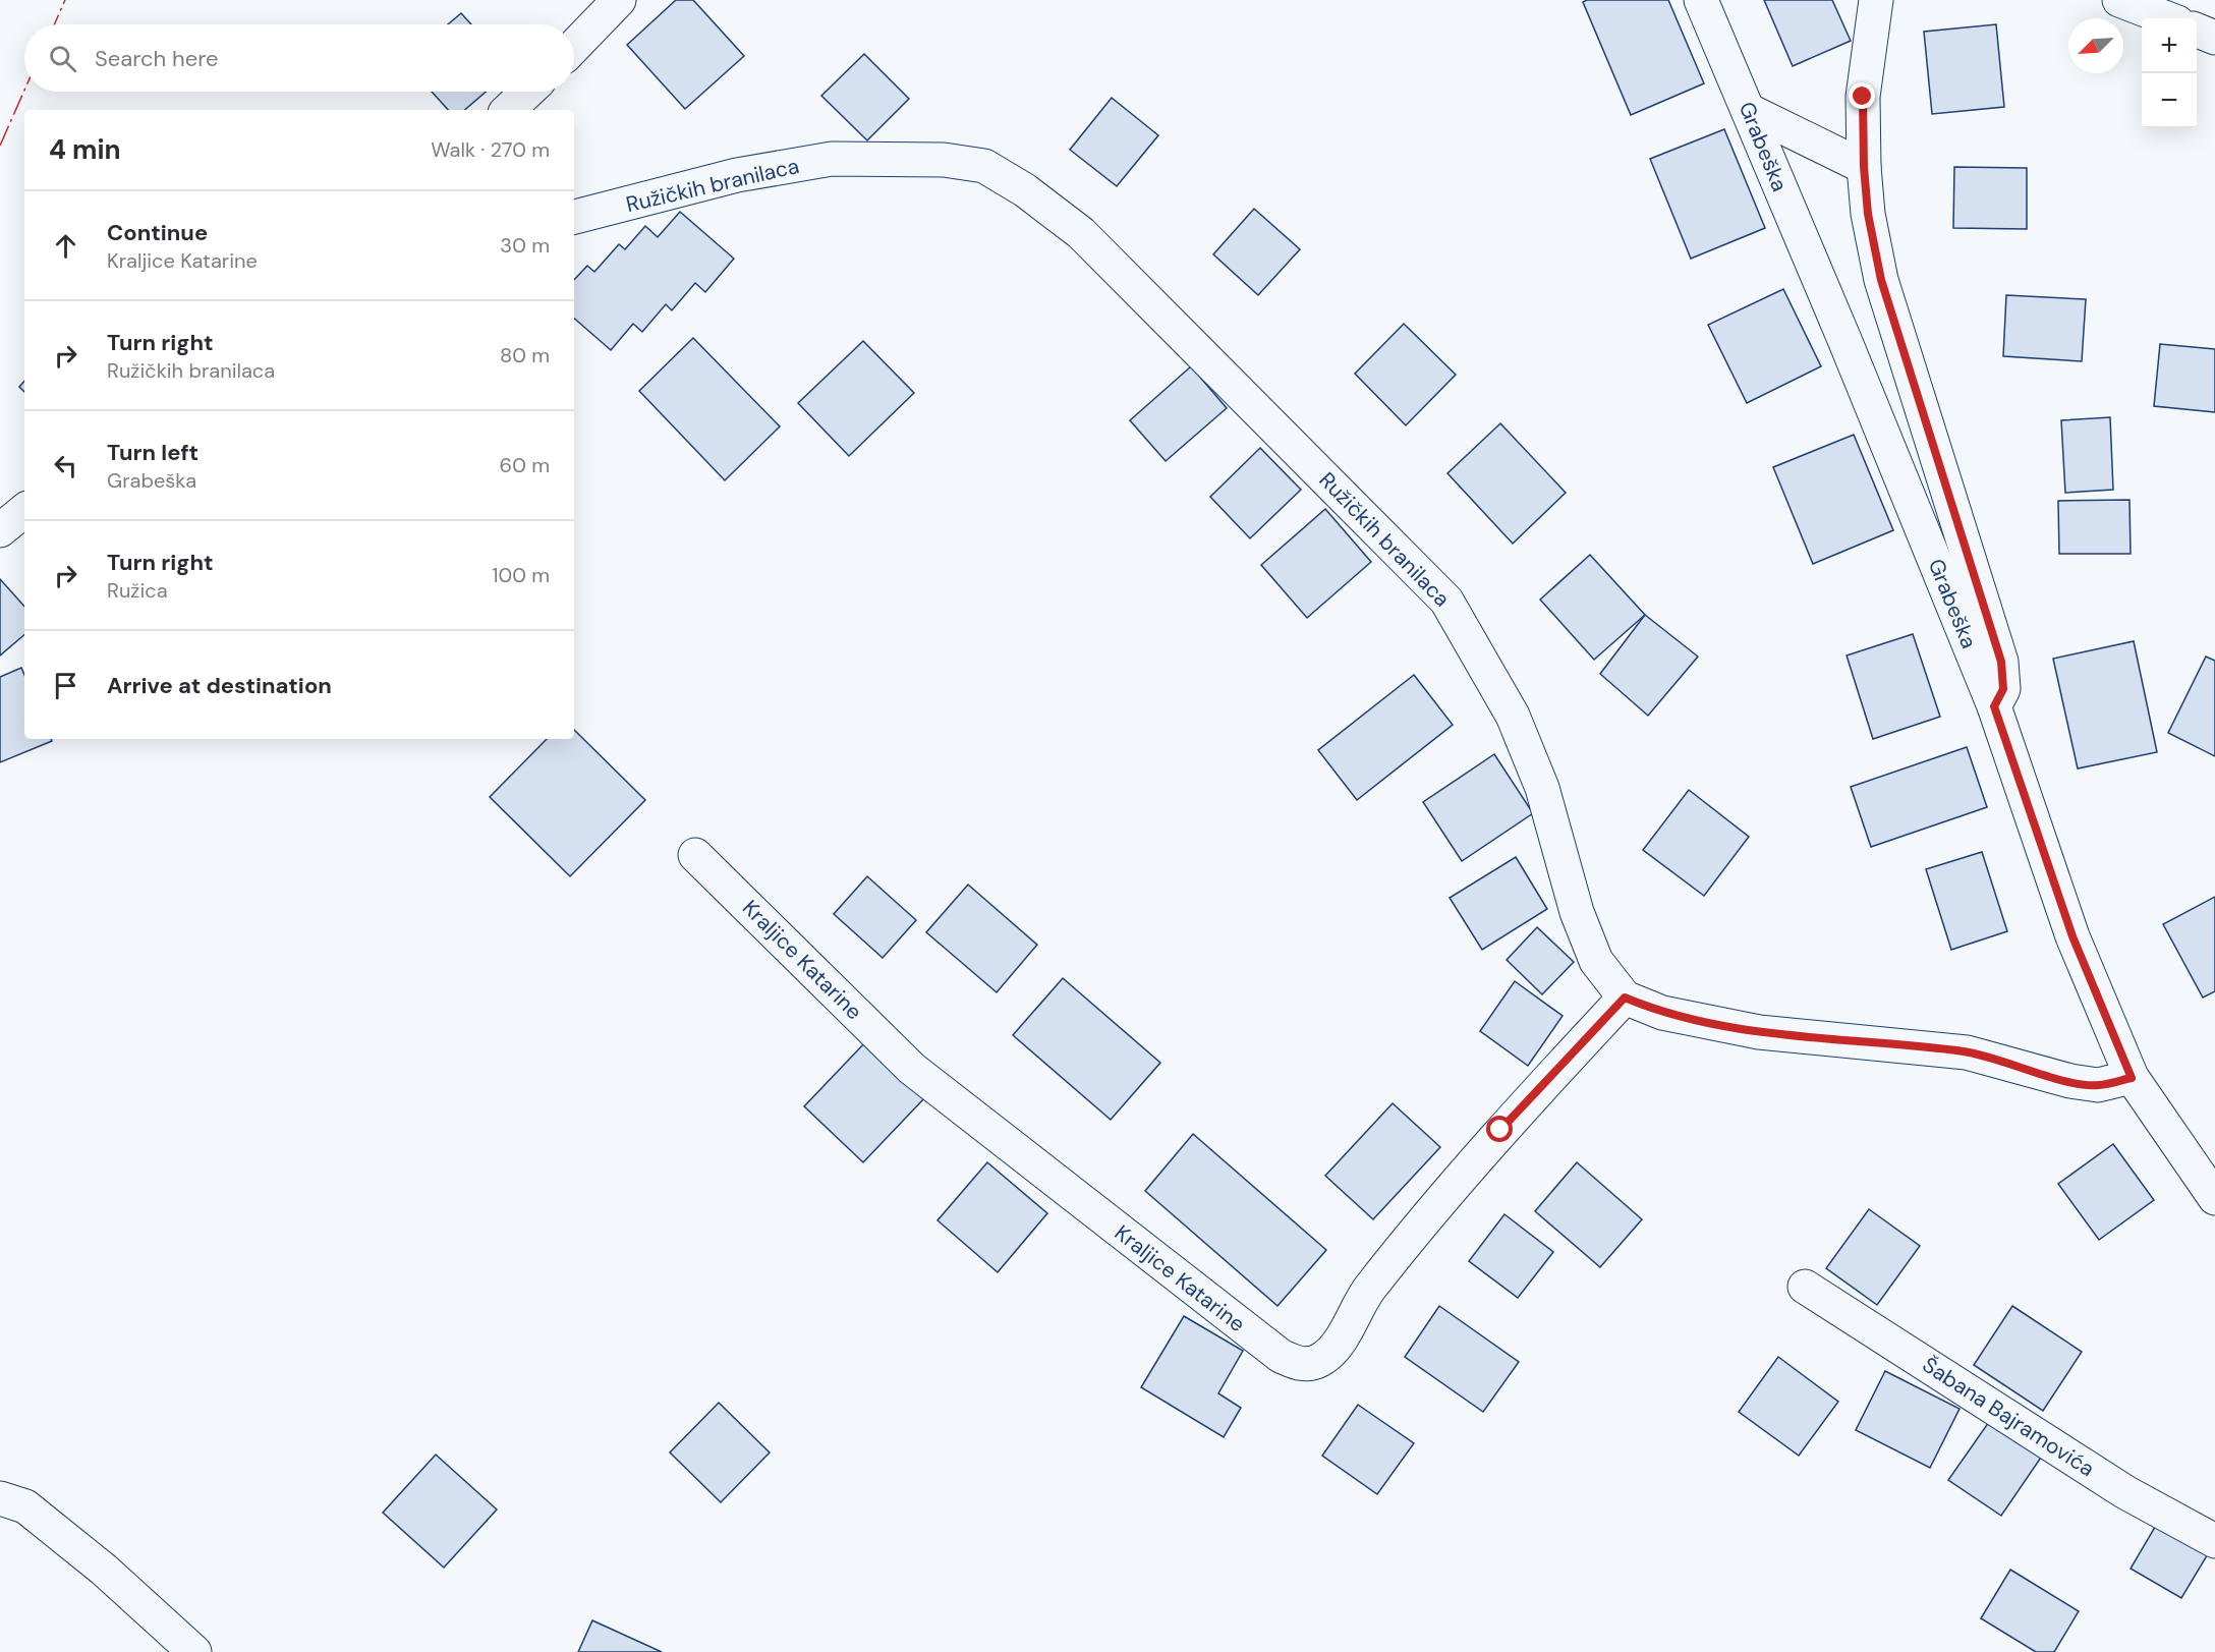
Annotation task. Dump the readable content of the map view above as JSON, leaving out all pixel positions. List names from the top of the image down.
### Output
{
  "streets": {
    "street": [
      "Grabeška",
      "Ružičkih branilaca",
      "Kraljice Katarine",
      "Šabana Bajramovića"
    ]
  },
  "crossings": [
    ["Ružičkih branilaca", "Kraljice Katarine"]
  ],
  "north": "bottom left",
  "page": {
    "map_buttons": ["+", "−"],
    "search": "Search here",
    "heading": ["4 min", "Walk · 270 m"],
    "list": [
      ["Continue", "Kraljice Katarine", "30 m"],
      ["Turn right", "Ružičkih branilaca", "80 m"],
      ["Turn left", "Grabeška", "60 m"],
      ["Turn right", "Ružica", "100 m"],
      "Arrive at destination"
    ]
  }
}
